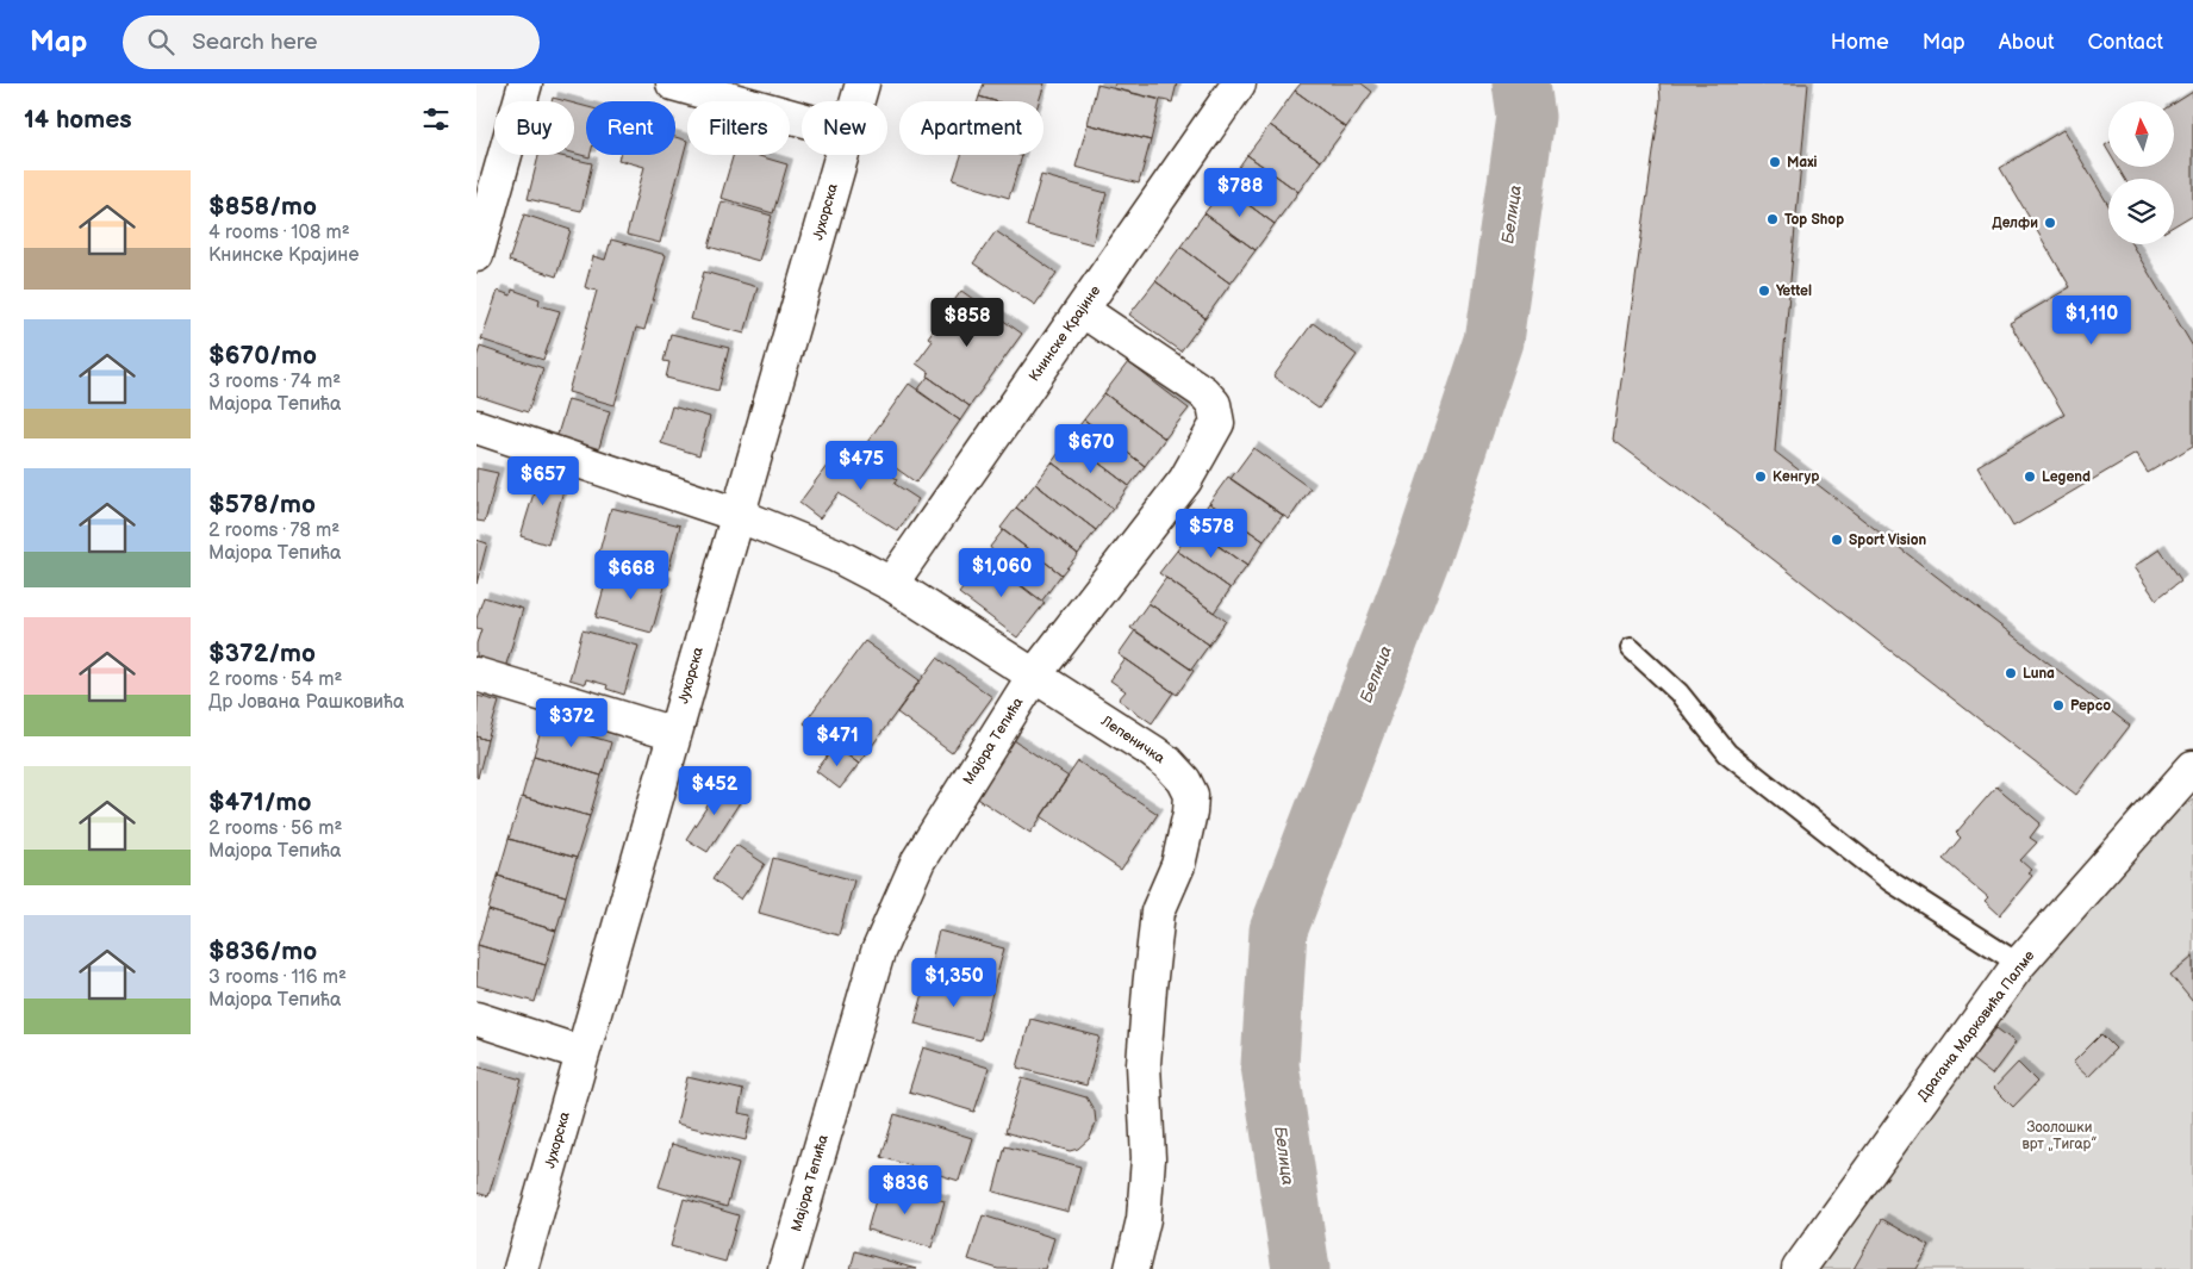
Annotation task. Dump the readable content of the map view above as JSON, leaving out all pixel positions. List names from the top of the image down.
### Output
{
  "streets": {
    "street": [
      "Јухорска",
      "Книнске Крајине",
      "Лепеничка",
      "Мајора Тепића",
      "Драгана Марковића Палме"
    ]
  },
  "crossings": [
    ["Јухорска", "Лепеничка"],
    ["Книнске Крајине", "Лепеничка"],
    ["Книнске Крајине", "Мајора Тепића"],
    ["Лепеничка", "Мајора Тепића"]
  ],
  "water": ["Белица"],
  "parks": ["Зоолошки врт „Тигар”"],
  "places": [
    "Maxi",
    "Top Shop",
    "Делфи",
    "Yettel",
    "Кенгур",
    "Legend",
    "Sport Vision",
    "Luna",
    "Pepco"
  ],
  "north": "top",
  "page": {
    "header": "Map",
    "search": "Search here",
    "nav": [
      "Home",
      "Map",
      "About",
      "Contact"
    ],
    "heading": "14 homes",
    "chip": [
      "Buy",
      "Rent",
      "Filters",
      "New",
      "Apartment"
    ],
    "list": [
      {
        "name": "$858/mo",
        "note": "4 rooms · 108 m² · Книнске Крајине"
      },
      {
        "name": "$670/mo",
        "note": "3 rooms · 74 m² · Мајора Тепића"
      },
      {
        "name": "$578/mo",
        "note": "2 rooms · 78 m² · Мајора Тепића"
      },
      {
        "name": "$372/mo",
        "note": "2 rooms · 54 m² · Др Јована Рашковића"
      },
      {
        "name": "$471/mo",
        "note": "2 rooms · 56 m² · Мајора Тепића"
      },
      {
        "name": "$836/mo",
        "note": "3 rooms · 116 m² · Мајора Тепића"
      }
    ],
    "price": [
      "$788",
      "$1,110",
      "$858",
      "$670",
      "$475",
      "$657",
      "$578",
      "$1,060",
      "$668",
      "$372",
      "$471",
      "$452",
      "$1,350",
      "$836"
    ]
  }
}
